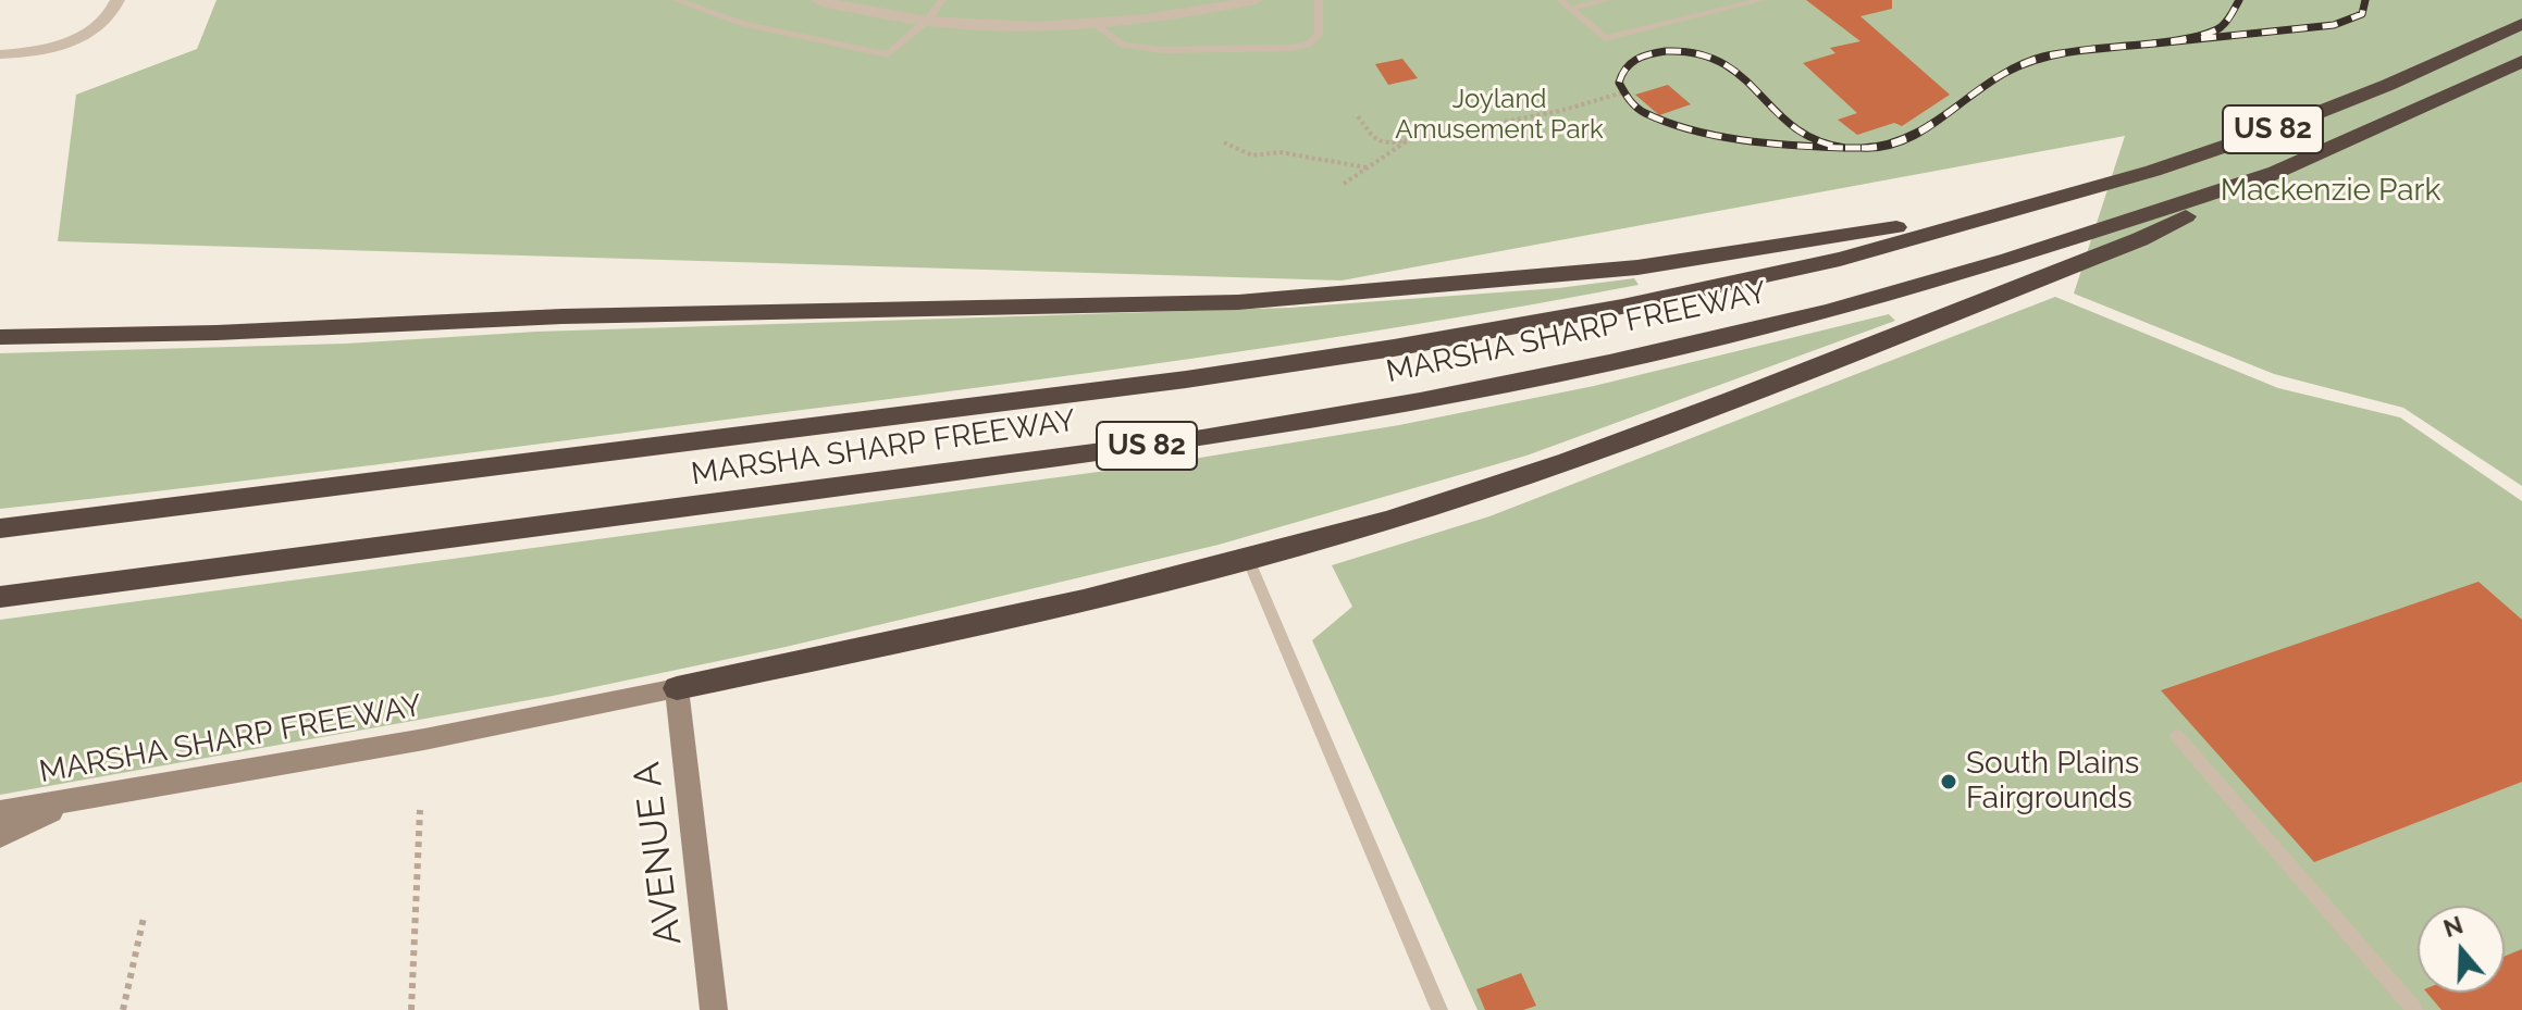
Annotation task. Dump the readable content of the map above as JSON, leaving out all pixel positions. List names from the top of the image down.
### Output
{
  "streets": {
    "highway": ["US 82", "MARSHA SHARP FREEWAY"],
    "main road": ["AVENUE A"]
  },
  "crossings": [
    ["US 82", "MARSHA SHARP FREEWAY"],
    ["MARSHA SHARP FREEWAY", "AVENUE A"]
  ],
  "parks": ["Joyland Amusement Park", "Mackenzie Park"],
  "places": ["South Plains Fairgrounds"],
  "north": "top"
}
